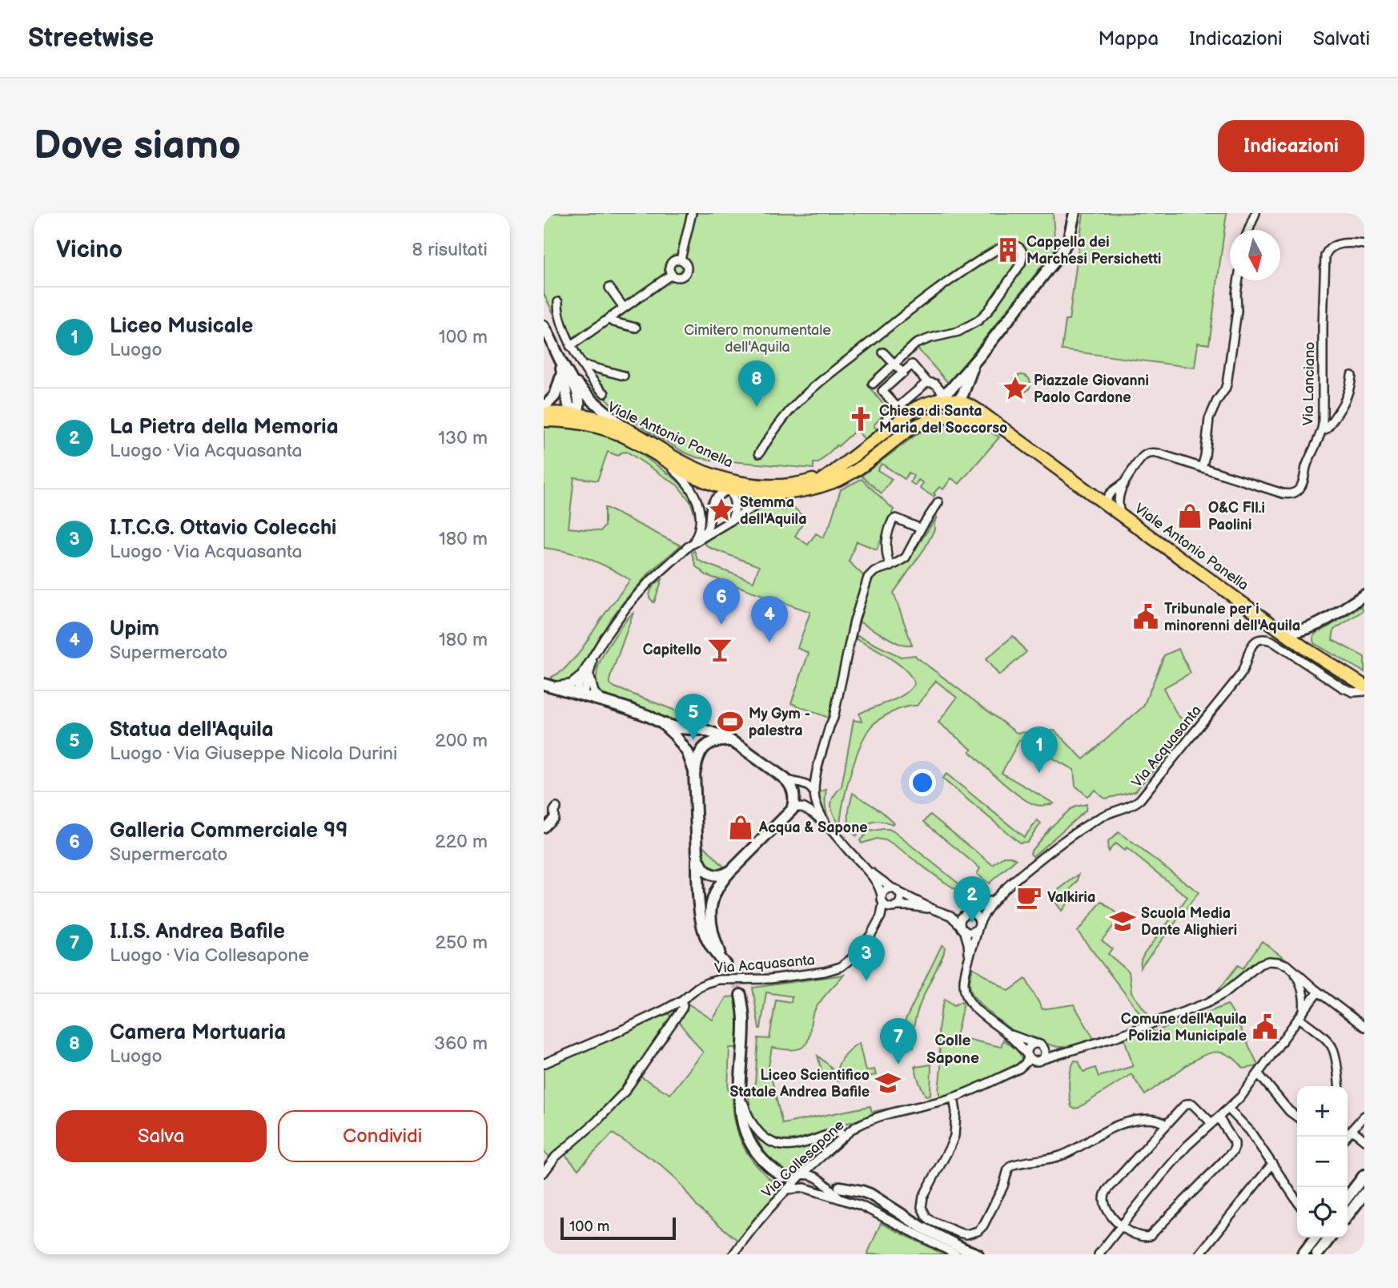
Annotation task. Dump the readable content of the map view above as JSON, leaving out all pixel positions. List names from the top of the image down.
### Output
{
  "streets": {
    "main road": ["Viale Antonio Panella"],
    "street": ["Via Lanciano", "Via Acquasanta", "Via Collesapone"]
  },
  "crossings": [
    ["Via Lanciano", "Viale Antonio Panella"]
  ],
  "districts": ["Colle Sapone"],
  "parks": ["Cimitero monumentale dell'Aquila"],
  "places": {
    "building": ["Cappella dei Marchesi Persichetti"],
    "place": ["Piazzale Giovanni Paolo Cardone", "Stemma dell'Aquila"],
    "church": ["Chiesa di Santa Maria del Soccorso"],
    "shop": ["O&C Fll.i Paolini", "Acqua & Sapone"],
    "public building": ["Tribunale per i minorenni dell'Aquila", "Comune dell'Aquila Polizia Municipale"],
    "bar": ["Capitello"],
    "sports": ["My Gym - palestra"],
    "cafe": ["Valkiria"],
    "school or university": ["Scuola Media Dante Alighieri", "Liceo Scientifico Statale Andrea Bafile"]
  },
  "scale_bar": "100 m",
  "north": "bottom",
  "page": {
    "header": "Streetwise",
    "nav": ["Mappa", "Indicazioni", "Salvati"],
    "buttons": [
      "Indicazioni",
      ["Salva", "Condividi"]
    ],
    "title": "Dove siamo",
    "heading": ["Vicino", "8 risultati"],
    "list": [
      {
        "mark": "1",
        "name": "Liceo Musicale",
        "note": "Luogo",
        "value": "100 m"
      },
      {
        "mark": "2",
        "name": "La Pietra della Memoria",
        "note": "Luogo · Via Acquasanta",
        "value": "130 m"
      },
      {
        "mark": "3",
        "name": "I.T.C.G. Ottavio Colecchi",
        "note": "Luogo · Via Acquasanta",
        "value": "180 m"
      },
      {
        "mark": "4",
        "name": "Upim",
        "note": "Supermercato",
        "value": "180 m"
      },
      {
        "mark": "5",
        "name": "Statua dell'Aquila",
        "note": "Luogo · Via Giuseppe Nicola Durini",
        "value": "200 m"
      },
      {
        "mark": "6",
        "name": "Galleria Commerciale 99",
        "note": "Supermercato",
        "value": "220 m"
      },
      {
        "mark": "7",
        "name": "I.I.S. Andrea Bafile",
        "note": "Luogo · Via Collesapone",
        "value": "250 m"
      },
      {
        "mark": "8",
        "name": "Camera Mortuaria",
        "note": "Luogo",
        "value": "360 m"
      }
    ],
    "pins": [
      "8",
      "6",
      "4",
      "5",
      "1",
      "2",
      "3",
      "7"
    ],
    "map_buttons": ["+", "−"],
    "scale": "100 m"
  }
}
